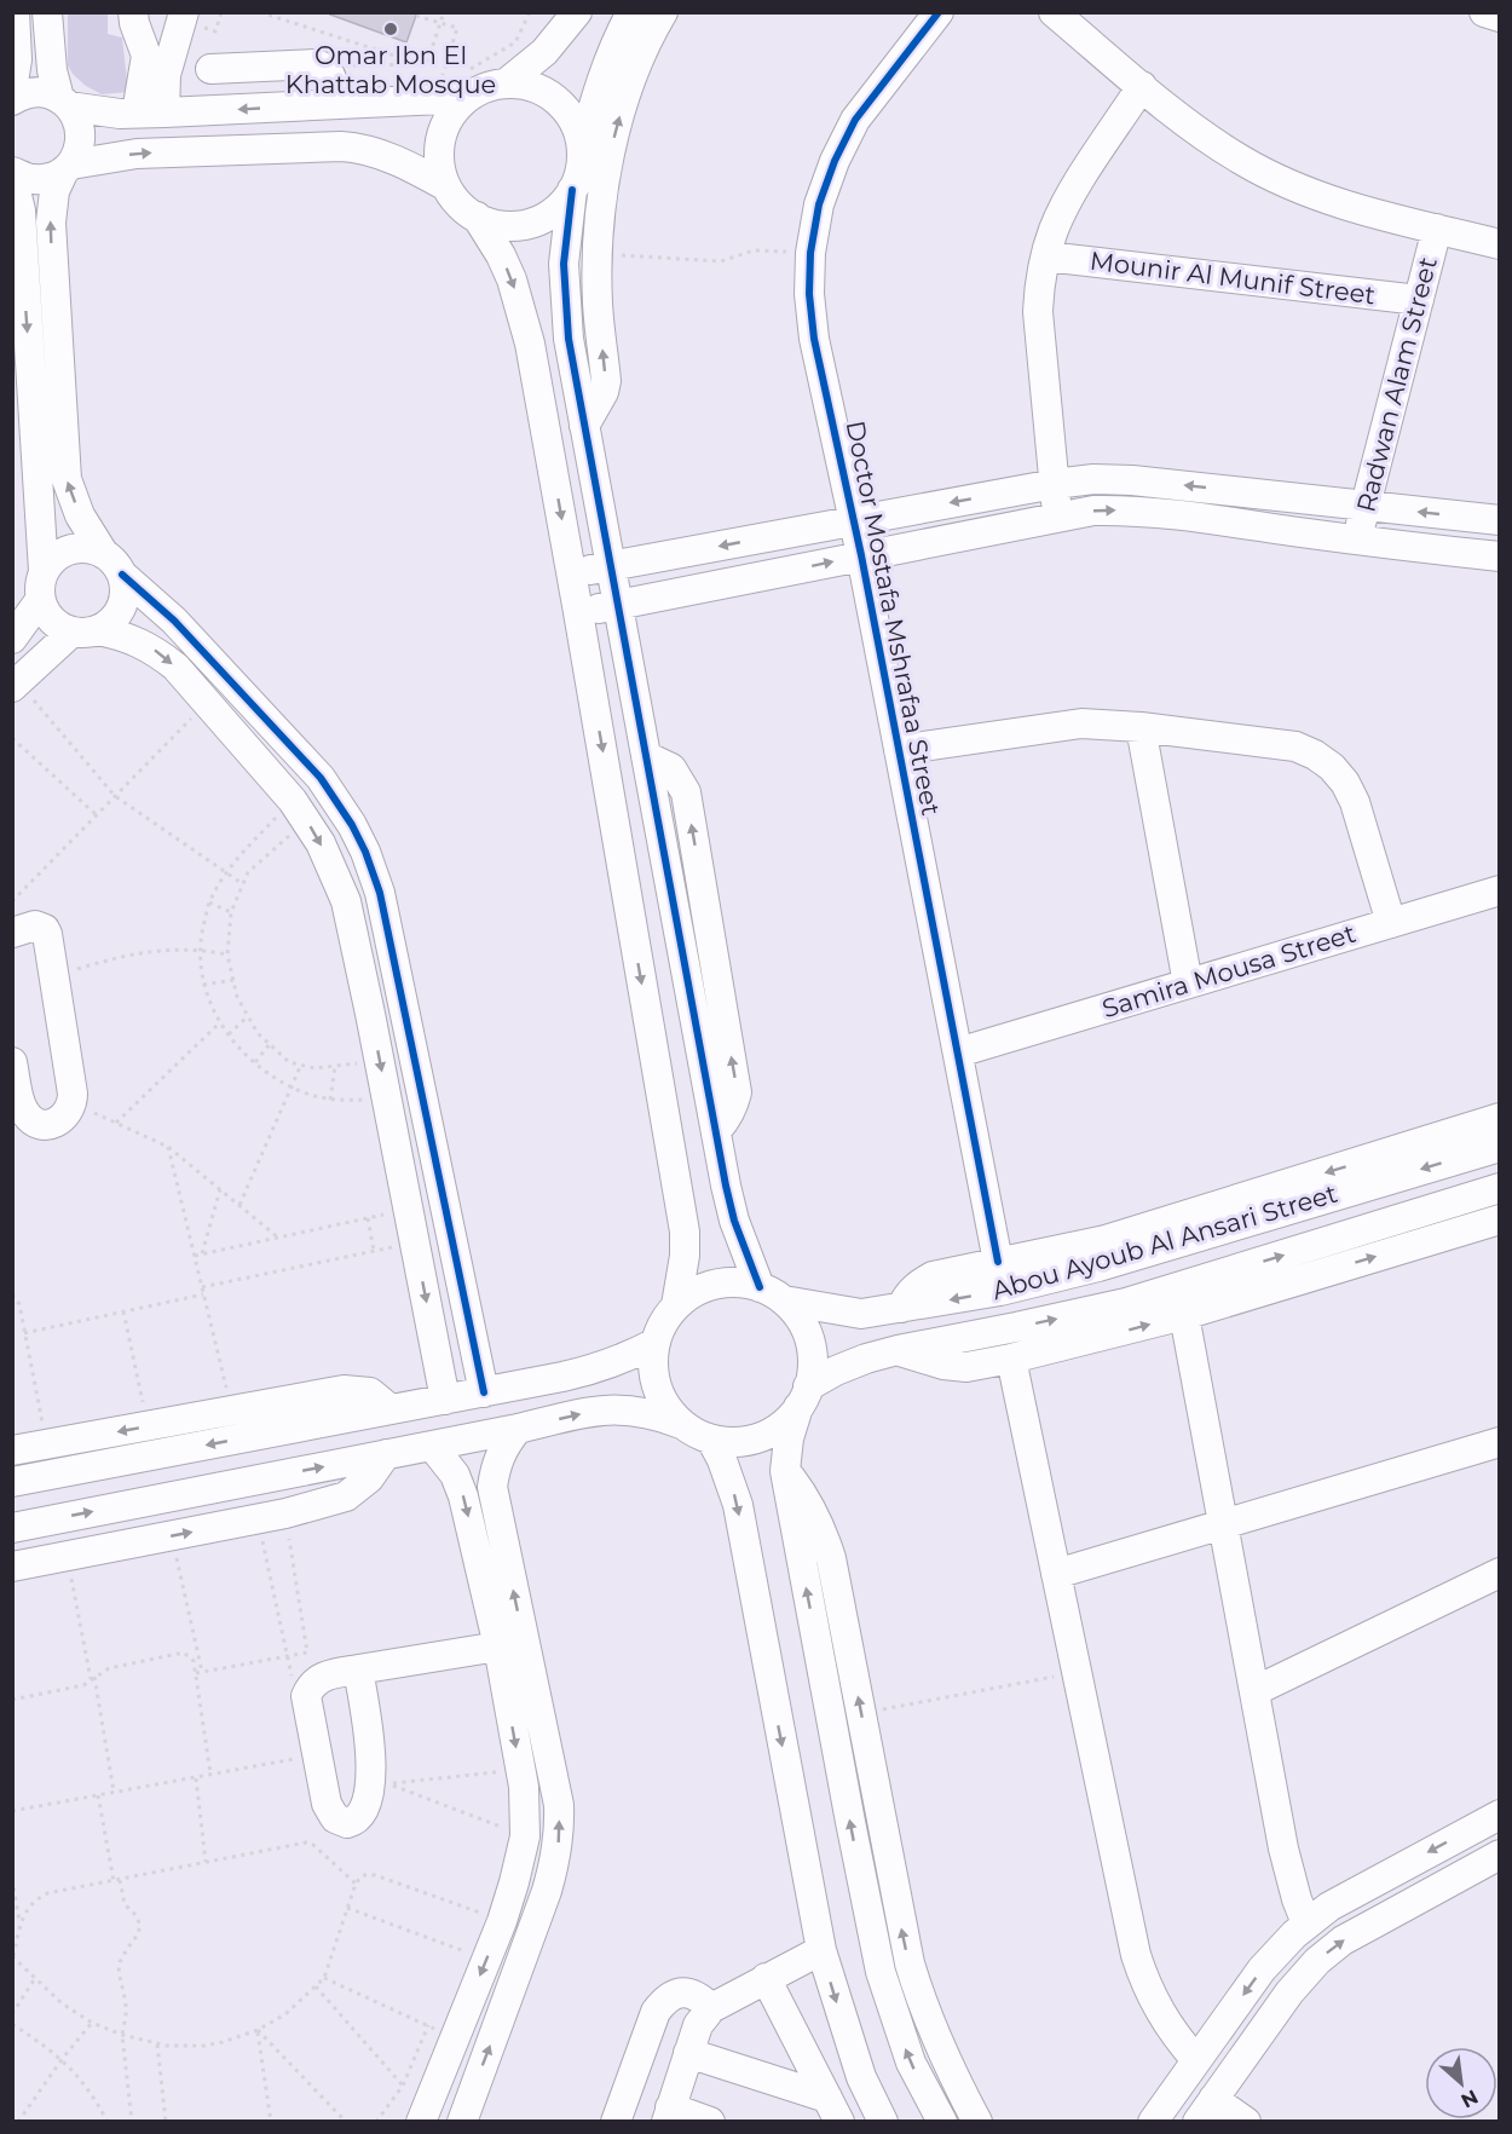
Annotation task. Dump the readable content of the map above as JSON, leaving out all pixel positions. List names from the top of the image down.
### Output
{
  "streets": {
    "street": [
      "Mounir Al Munif Street",
      "Radwan Alam Street",
      "Doctor Mostafa Mshrafaa Street",
      "Samira Mousa Street",
      "Abou Ayoub Al Ansari Street"
    ]
  },
  "crossings": [
    ["Mounir Al Munif Street", "Radwan Alam Street"],
    ["Doctor Mostafa Mshrafaa Street", "Samira Mousa Street"]
  ],
  "places": ["Omar Ibn El Khattab Mosque"],
  "north": "bottom right"
}
